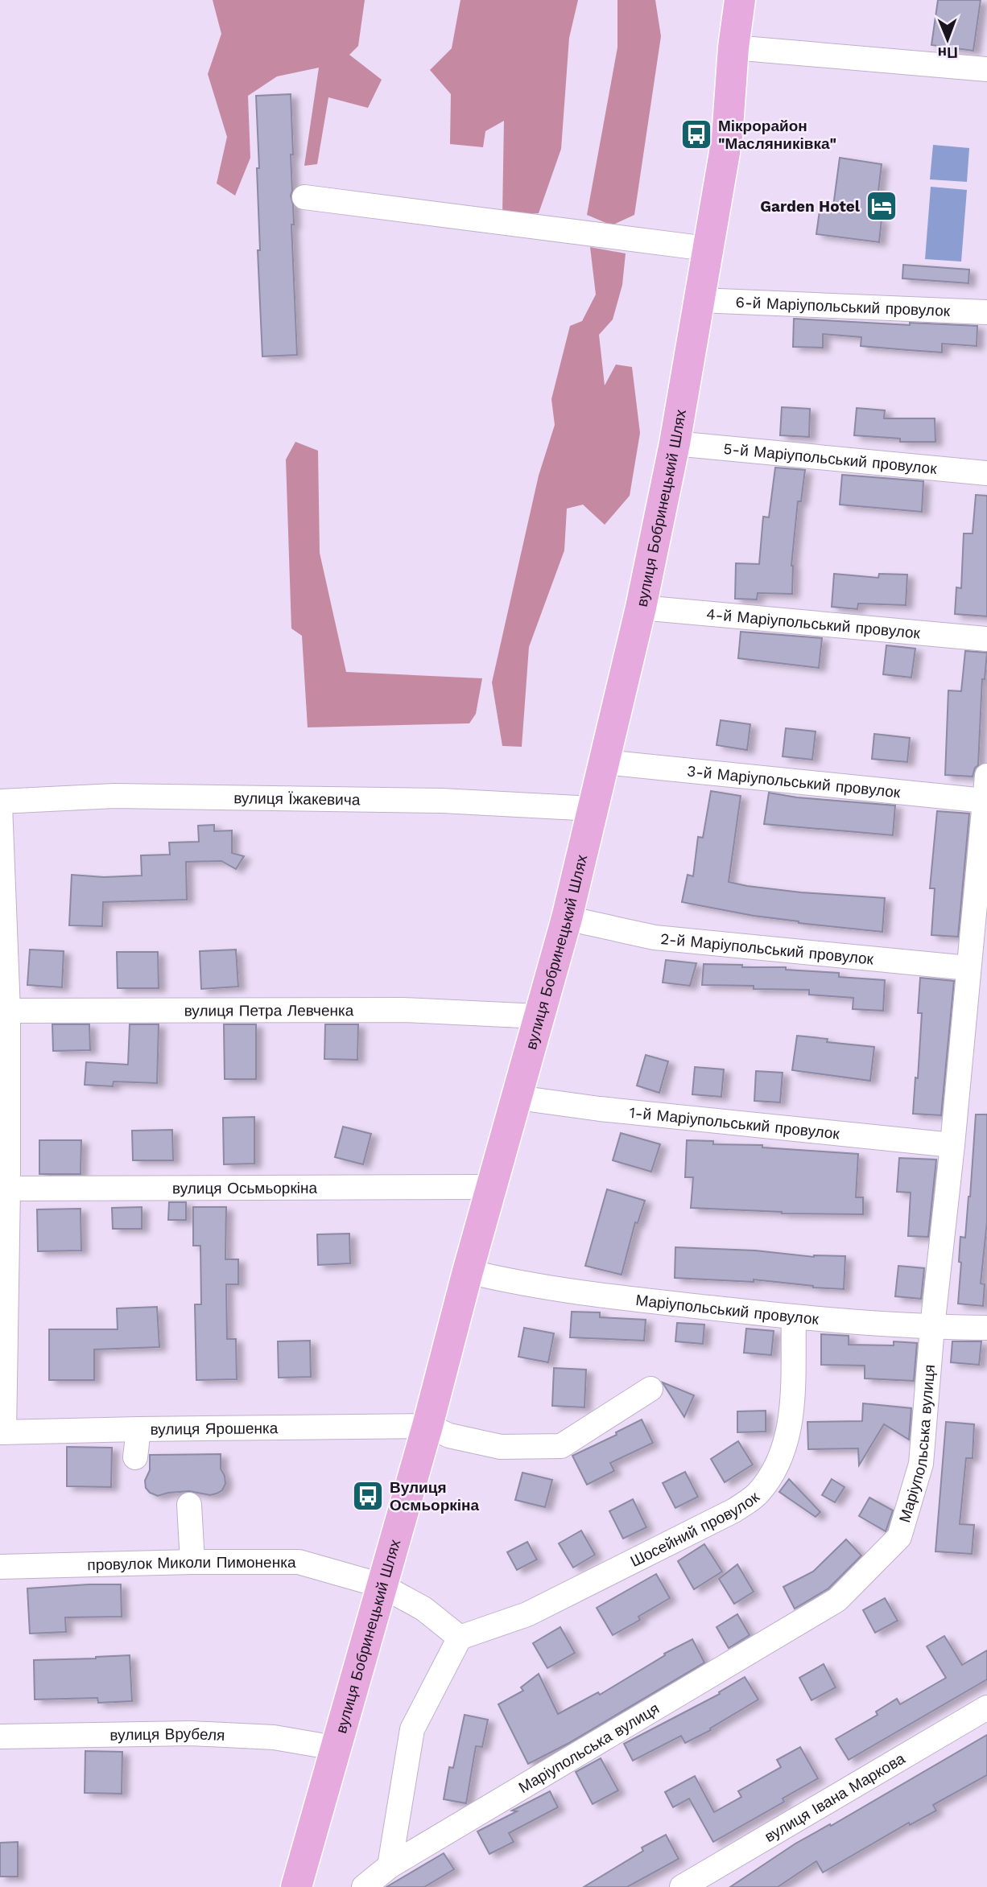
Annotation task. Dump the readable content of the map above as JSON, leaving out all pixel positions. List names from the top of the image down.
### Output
{
  "streets": {
    "main road": ["вулиця Бобринецький Шлях"],
    "street": [
      "6-й Маріупольський провулок",
      "5-й Маріупольський провулок",
      "4-й Маріупольський провулок",
      "3-й Маріупольський провулок",
      "вулиця Їжакевича",
      "2-й Маріупольський провулок",
      "вулиця Петра Левченка",
      "1-й Маріупольський провулок",
      "вулиця Осьмьоркіна",
      "Маріупольський провулок",
      "вулиця Ярошенка",
      "Маріупольська вулиця",
      "Шосейний провулок",
      "провулок Миколи Пимоненка",
      "вулиця Врубеля",
      "вулиця Івана Маркова"
    ]
  },
  "crossings": [
    ["6-й Маріупольський провулок", "вулиця Бобринецький Шлях"],
    ["5-й Маріупольський провулок", "вулиця Бобринецький Шлях"],
    ["вулиця Бобринецький Шлях", "4-й Маріупольський провулок"],
    ["вулиця Бобринецький Шлях", "3-й Маріупольський провулок"],
    ["вулиця Бобринецький Шлях", "вулиця Їжакевича"],
    ["вулиця Бобринецький Шлях", "2-й Маріупольський провулок"],
    ["вулиця Бобринецький Шлях", "вулиця Петра Левченка"],
    ["вулиця Бобринецький Шлях", "1-й Маріупольський провулок"],
    ["вулиця Бобринецький Шлях", "вулиця Осьмьоркіна"],
    ["вулиця Бобринецький Шлях", "Маріупольський провулок"],
    ["вулиця Бобринецький Шлях", "вулиця Ярошенка"],
    ["вулиця Бобринецький Шлях", "провулок Миколи Пимоненка"],
    ["вулиця Бобринецький Шлях", "вулиця Врубеля"],
    ["3-й Маріупольський провулок", "Маріупольська вулиця"],
    ["2-й Маріупольський провулок", "Маріупольська вулиця"],
    ["1-й Маріупольський провулок", "Маріупольська вулиця"],
    ["Маріупольський провулок", "Маріупольська вулиця"],
    ["Маріупольський провулок", "Шосейний провулок"],
    ["Шосейний провулок", "провулок Миколи Пимоненка"]
  ],
  "places": {
    "bus stop": ["Мікрорайон \"Масляниківка\"", "Вулиця Осмьоркіна"],
    "hotel": ["Garden Hotel"]
  },
  "north": "bottom"
}
